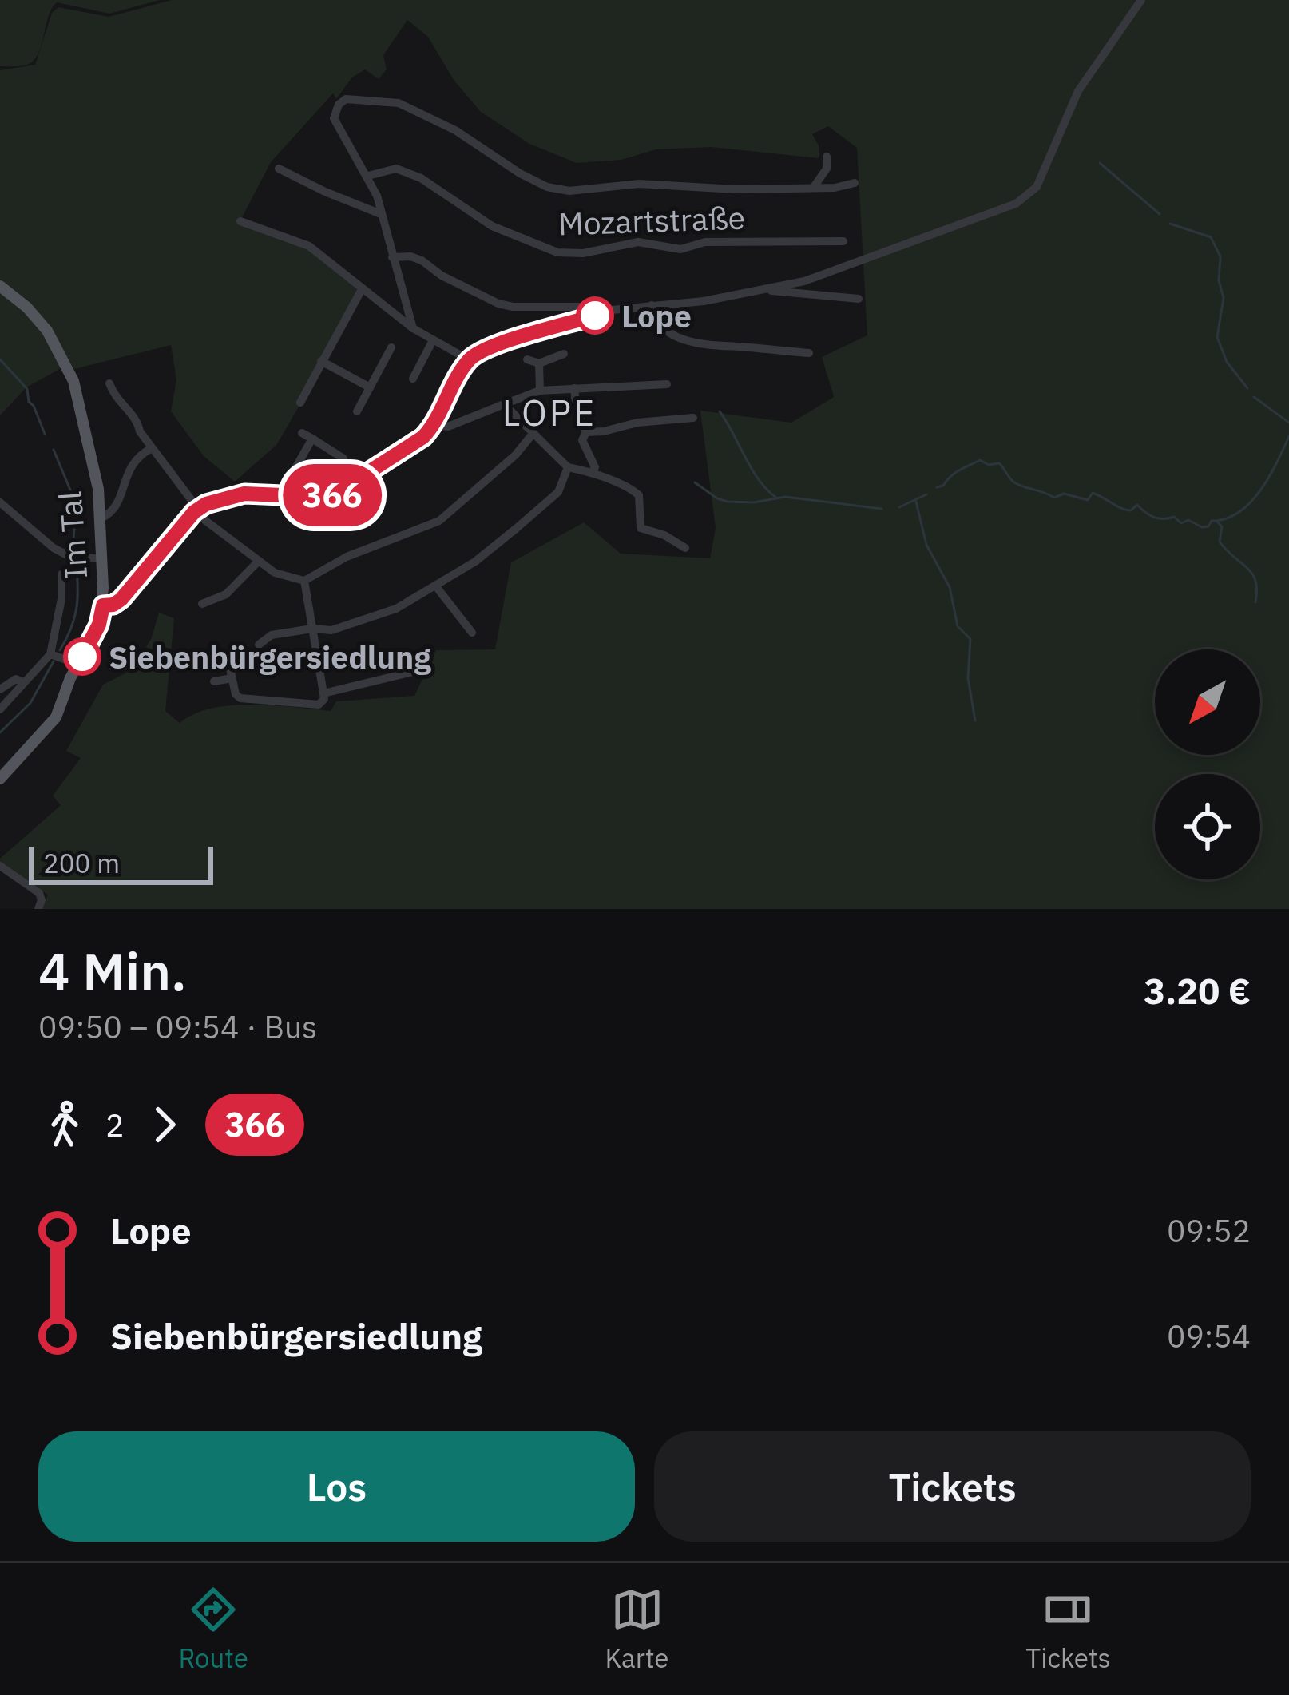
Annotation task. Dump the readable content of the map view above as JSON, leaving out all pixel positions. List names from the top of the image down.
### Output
{
  "streets": {
    "main road": ["Im Tal"],
    "street": ["Mozartstraße"]
  },
  "districts": ["LOPE"],
  "places": ["Lope", "Siebenbürgersiedlung"],
  "lines": ["bus line 366"],
  "scale_bar": "200 m",
  "north": "bottom left",
  "page": {
    "on_map": "366",
    "scale": "200 m",
    "heading": ["4 Min.", "09:50 – 09:54 · Bus", "3.20 €"],
    "legs": ["2", "366"],
    "list": [
      {
        "name": "Lope",
        "value": "09:52"
      },
      {
        "name": "Siebenbürgersiedlung",
        "value": "09:54"
      }
    ],
    "buttons": ["Los", "Tickets"],
    "tabs": ["Route", "Karte", "Tickets"]
  }
}
